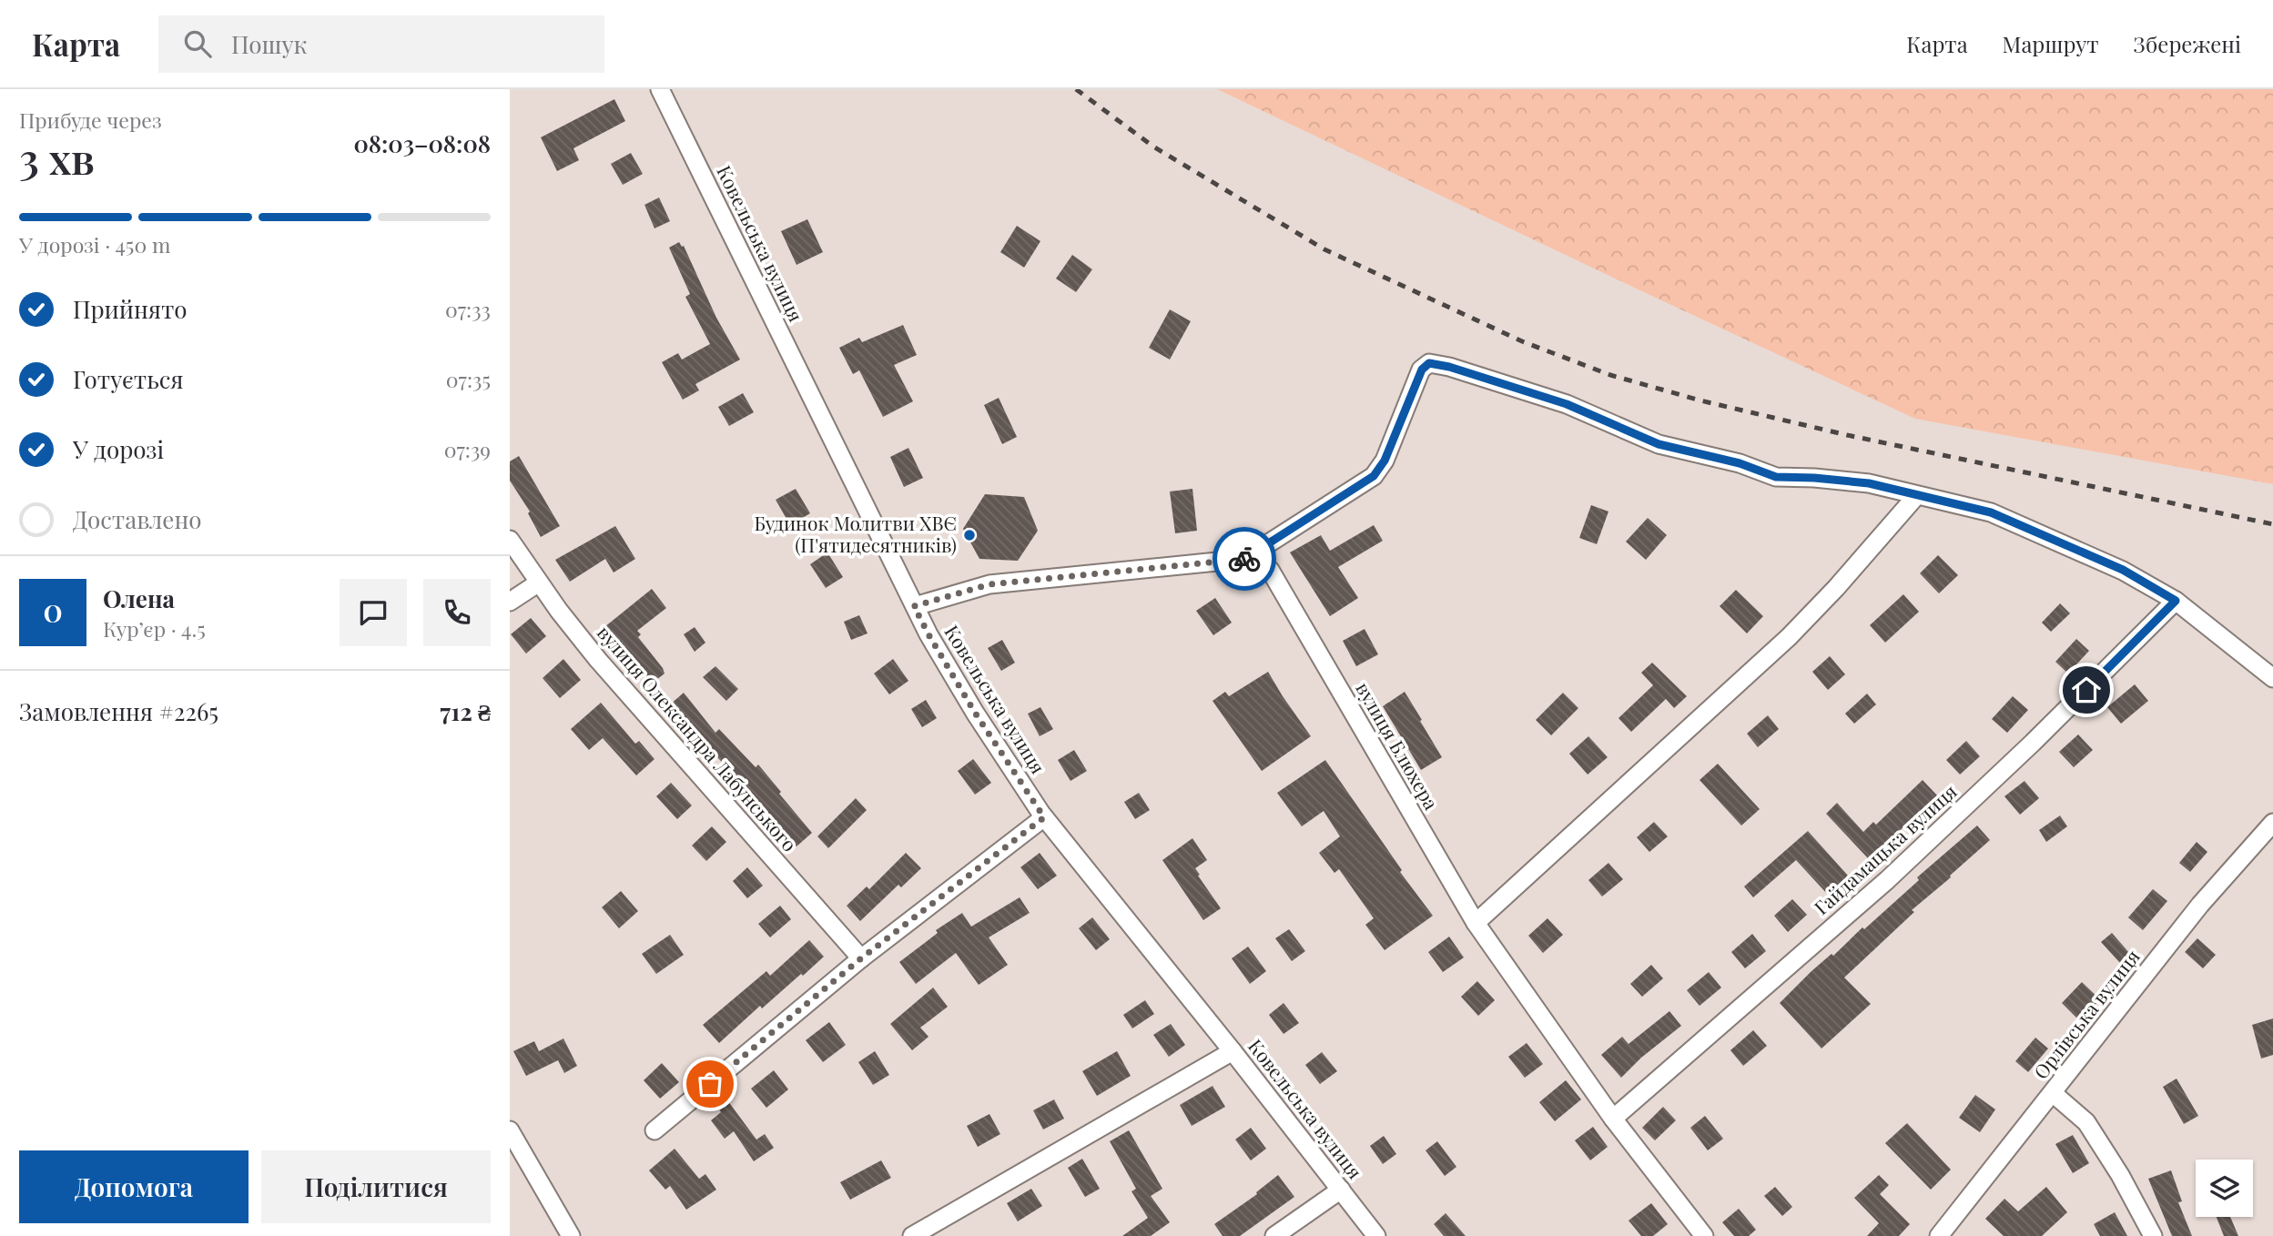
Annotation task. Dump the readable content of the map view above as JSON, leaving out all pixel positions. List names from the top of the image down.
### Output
{
  "streets": {
    "street": [
      "Ковельська вулиця",
      "вулиця Олександра Лабунського",
      "вулиця Блюхера",
      "Гайдамацька вулиця",
      "Орлівська вулиця"
    ]
  },
  "crossings": [
    ["вулиця Блюхера", "Гайдамацька вулиця"]
  ],
  "places": ["Будинок Молитви ХВЄ (П'ятидесятників)"],
  "page": {
    "header": "Карта",
    "search": "Пошук",
    "nav": ["Карта", "Маршрут", "Збережені"],
    "heading": ["3 хв", "Прибуде через", "08:03–08:08"],
    "panel": [
      "Олена",
      "Кур’єр · 4.5",
      "Замовлення #2265",
      "712 ₴"
    ],
    "bar": "У дорозі · 450 m",
    "list": [
      ["Прийнято", "07:33"],
      ["Готується", "07:35"],
      ["У дорозі", "07:39"],
      "Доставлено"
    ],
    "round": "О",
    "buttons": ["Допомога", "Поділитися"]
  }
}
